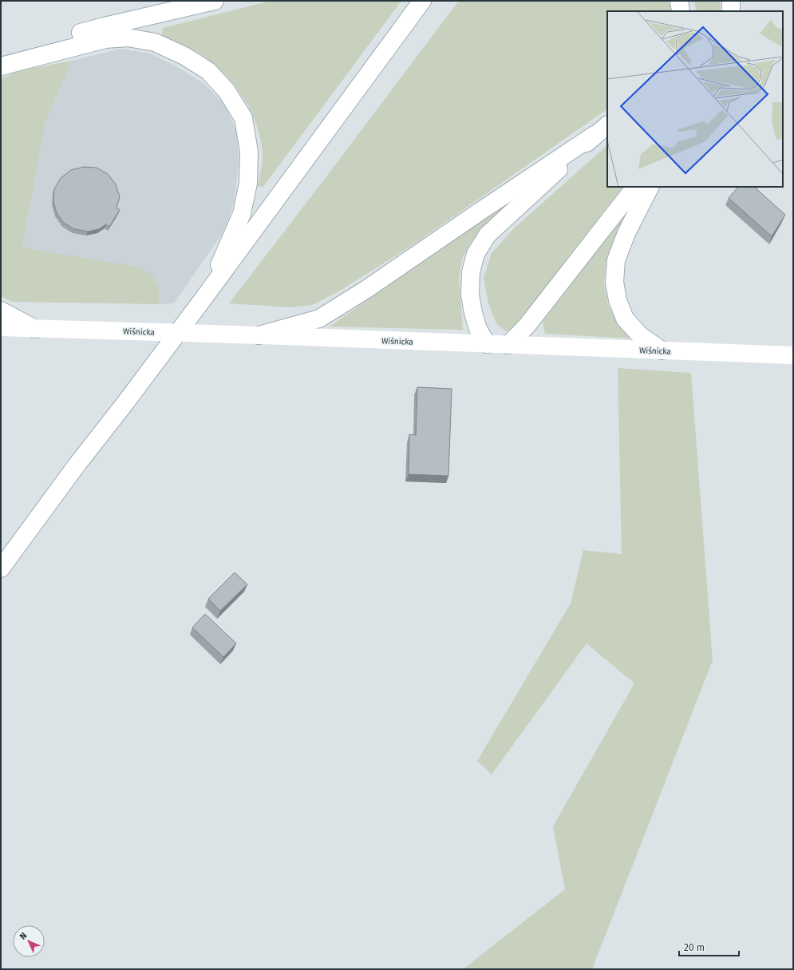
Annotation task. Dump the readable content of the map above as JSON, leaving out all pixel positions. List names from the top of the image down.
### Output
{
  "streets": {
    "main road": ["Wiśnicka"]
  },
  "scale_bar": "20 m",
  "north": "top left"
}
